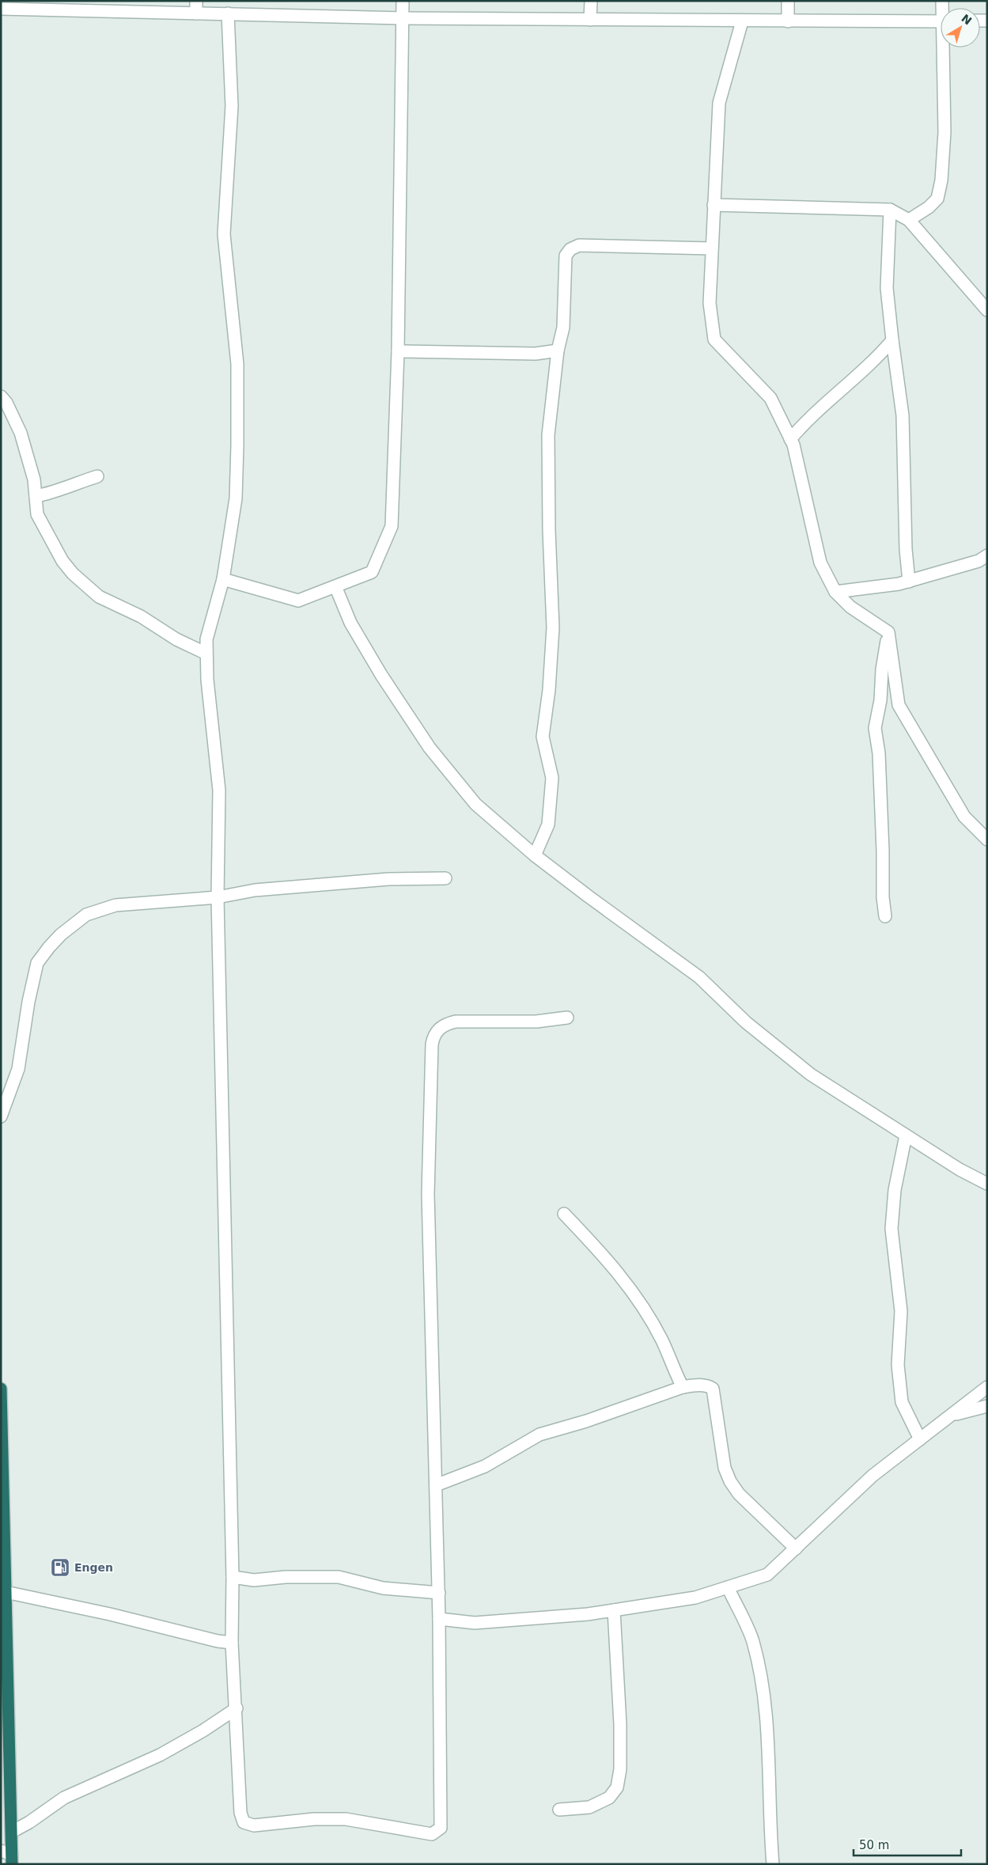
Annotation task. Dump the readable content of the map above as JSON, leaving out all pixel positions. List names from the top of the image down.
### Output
{
  "places": {
    "fuel station": ["Engen"]
  },
  "scale_bar": "50 m",
  "north": "top right"
}
